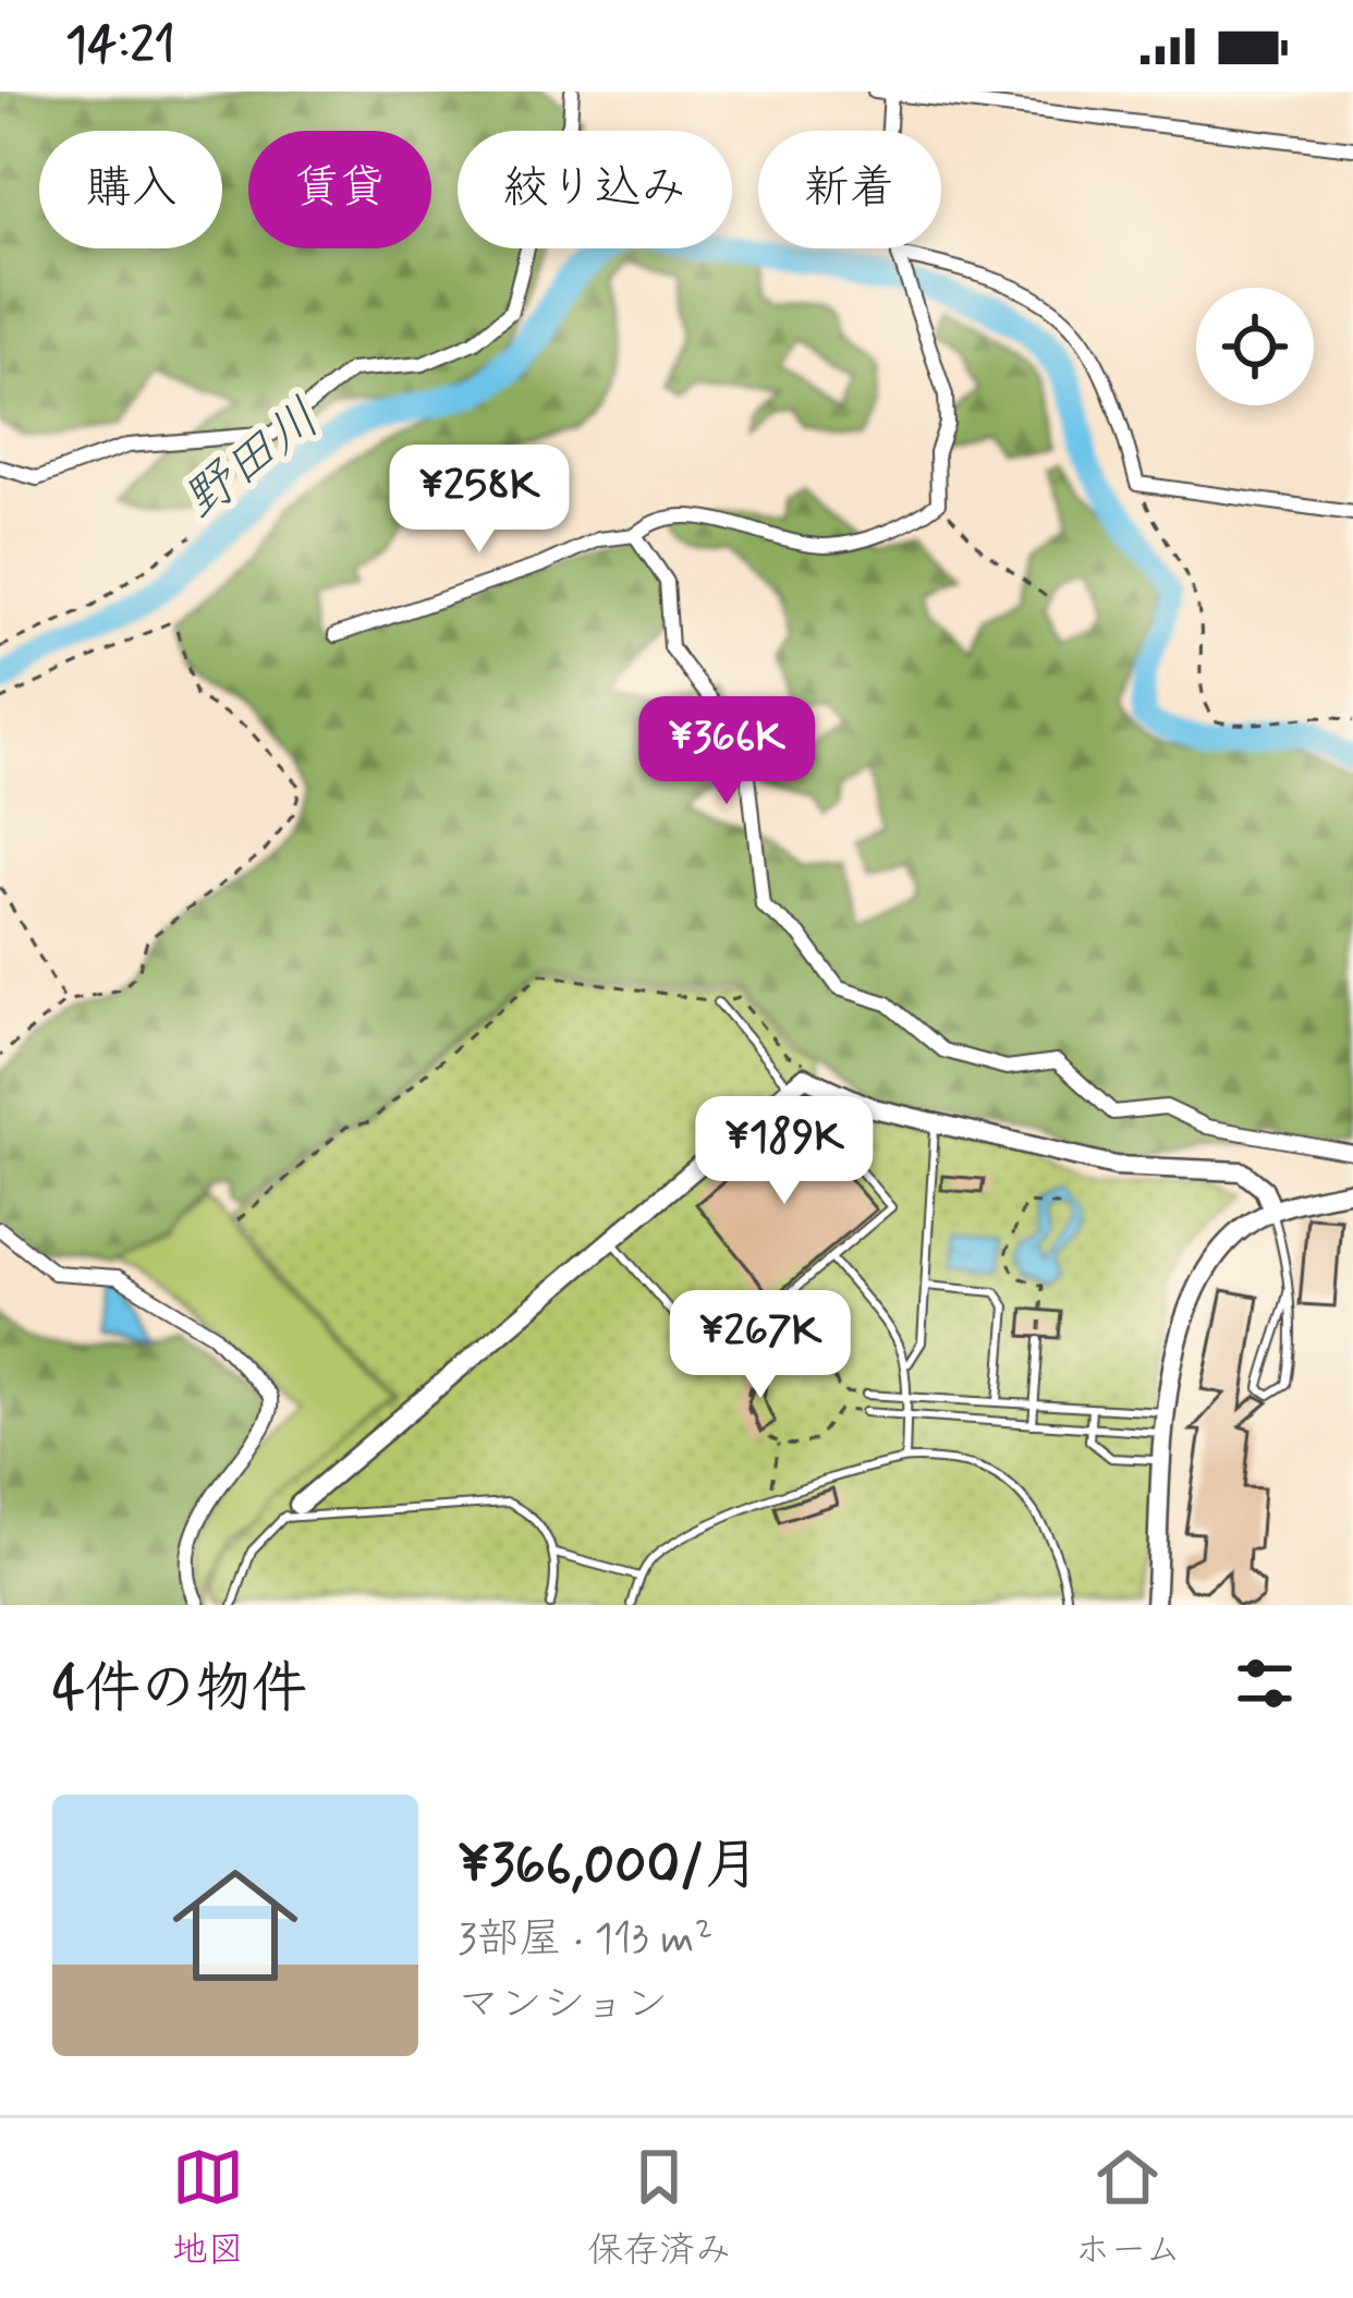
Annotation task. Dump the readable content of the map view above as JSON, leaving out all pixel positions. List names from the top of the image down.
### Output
{
  "water": ["野田川"],
  "page": {
    "status": "14:21",
    "chip": [
      "購入",
      "賃貸",
      "絞り込み",
      "新着"
    ],
    "price": [
      "¥258K",
      "¥366K",
      "¥189K",
      "¥267K"
    ],
    "heading": "4件の物件",
    "list": [
      {
        "name": "¥366,000/月",
        "note": "3部屋 · 113 m² · マンション"
      }
    ],
    "tabs": ["地図", "保存済み", "ホーム"]
  }
}
